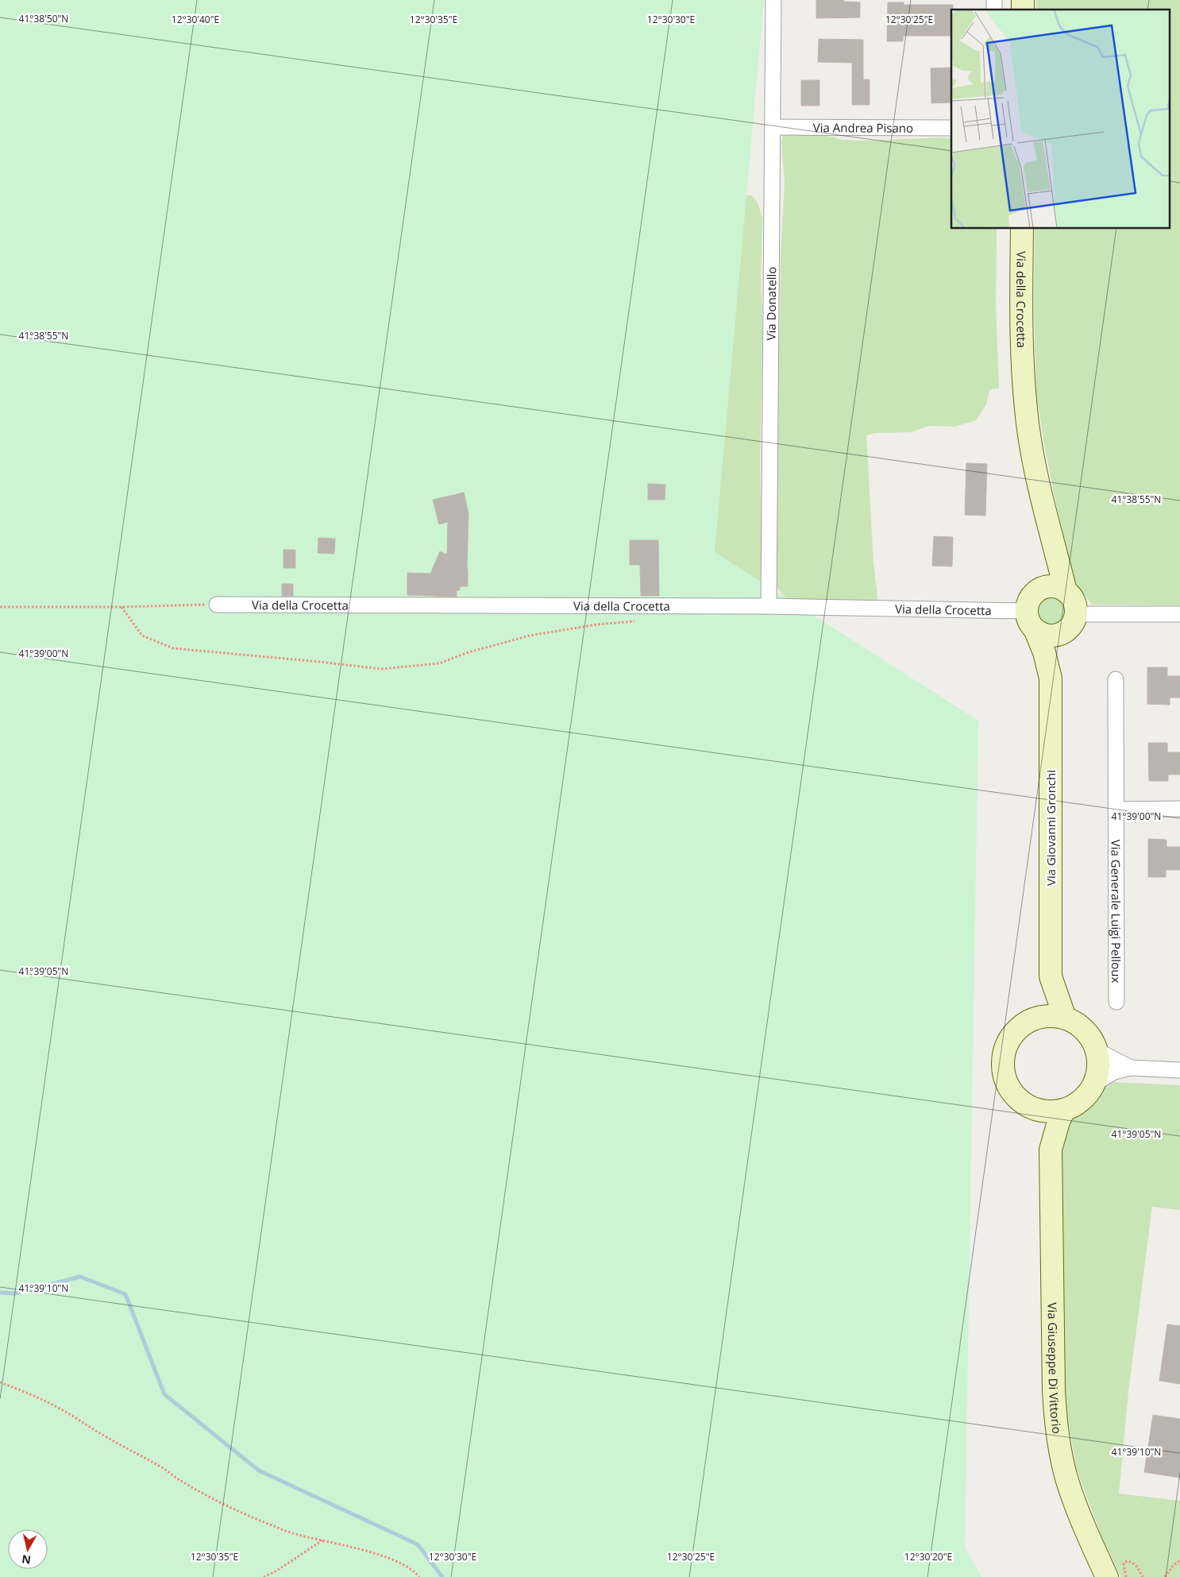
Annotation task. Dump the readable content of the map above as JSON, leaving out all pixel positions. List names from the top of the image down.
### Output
{
  "streets": {
    "street": [
      "Via Andrea Pisano",
      "Via della Crocetta",
      "Via Donatello",
      "Via Giovanni Gronchi",
      "Via Generale Luigi Pelloux",
      "Via Giuseppe Di Vittorio"
    ]
  },
  "crossings": [
    ["Via Andrea Pisano", "Via Donatello"],
    ["Via della Crocetta", "Via Donatello"],
    ["Via della Crocetta", "Via Giovanni Gronchi"],
    ["Via Giovanni Gronchi", "Via Giuseppe Di Vittorio"]
  ],
  "north": "bottom",
  "coordinates": [
    "41°38'50\"N",
    "12°30'40\"E",
    "12°30'35\"E",
    "12°30'30\"E",
    "12°30'25\"E",
    "41°38'55\"N",
    "41°39'00\"N",
    "41°39'05\"N",
    "41°39'10\"N",
    "12°30'20\"E"
  ]
}
